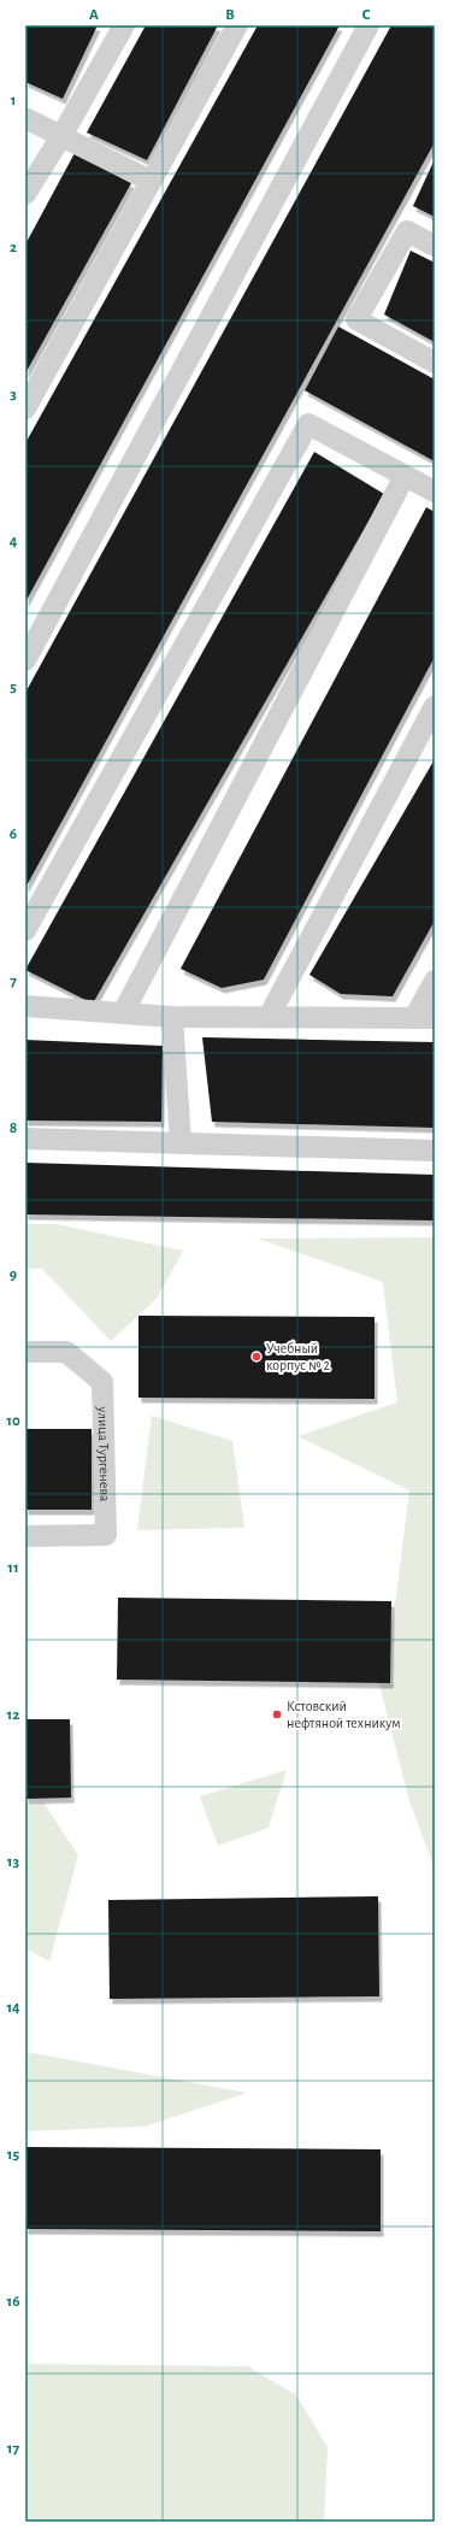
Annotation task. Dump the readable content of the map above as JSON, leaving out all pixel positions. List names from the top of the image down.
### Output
{
  "streets": {
    "lane": ["улица Тургенева"]
  },
  "places": ["Учебный корпус № 2", "Кстовский нефтяной техникум"],
  "grid": {
    "columns": ["A", "B", "C"],
    "rows": [
      "1",
      "2",
      "3",
      "4",
      "5",
      "6",
      "7",
      "8",
      "9",
      "10",
      "11",
      "12",
      "13",
      "14",
      "15",
      "16",
      "17"
    ]
  }
}
